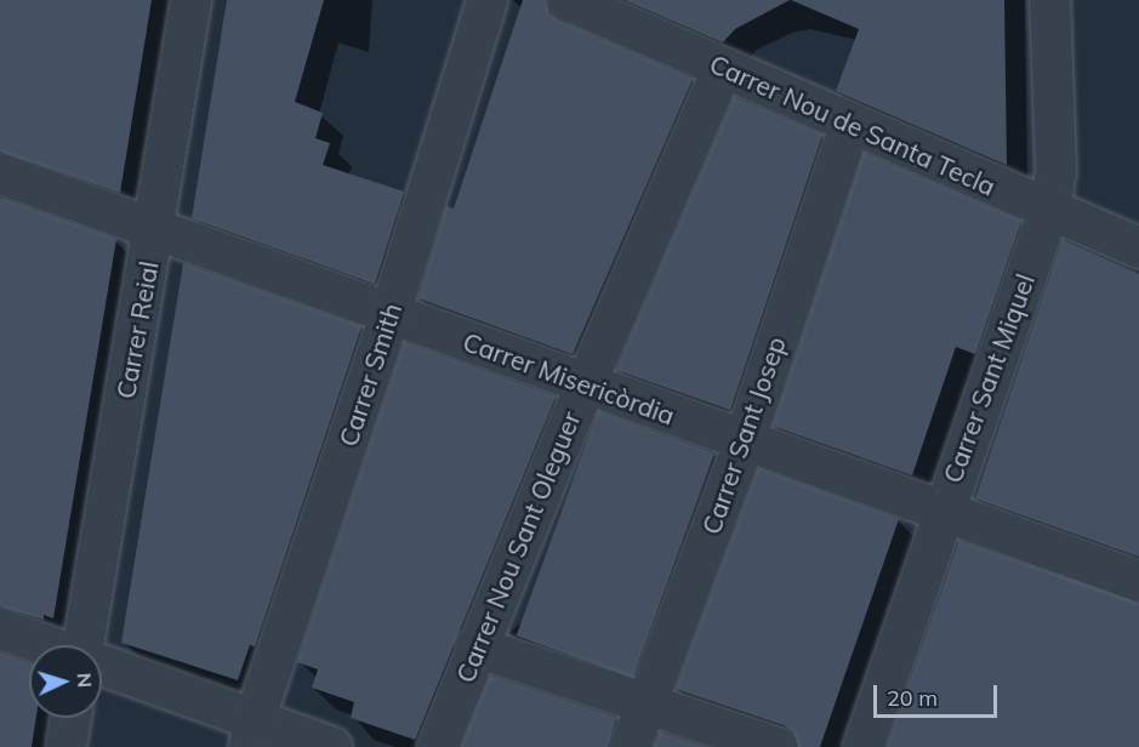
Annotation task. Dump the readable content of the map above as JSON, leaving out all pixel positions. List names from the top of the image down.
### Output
{
  "streets": {
    "street": [
      "Carrer Nou de Santa Tecla",
      "Carrer Reial",
      "Carrer Smith",
      "Carrer Misericòrdia",
      "Carrer Sant Miquel",
      "Carrer Sant Josep",
      "Carrer Nou Sant Oleguer"
    ]
  },
  "crossings": [
    ["Carrer Nou de Santa Tecla", "Carrer Sant Miquel"],
    ["Carrer Nou de Santa Tecla", "Carrer Sant Josep"],
    ["Carrer Nou de Santa Tecla", "Carrer Nou Sant Oleguer"],
    ["Carrer Reial", "Carrer Misericòrdia"],
    ["Carrer Smith", "Carrer Misericòrdia"],
    ["Carrer Misericòrdia", "Carrer Sant Miquel"],
    ["Carrer Misericòrdia", "Carrer Sant Josep"],
    ["Carrer Misericòrdia", "Carrer Nou Sant Oleguer"]
  ],
  "scale_bar": "20 m",
  "north": "right"
}
